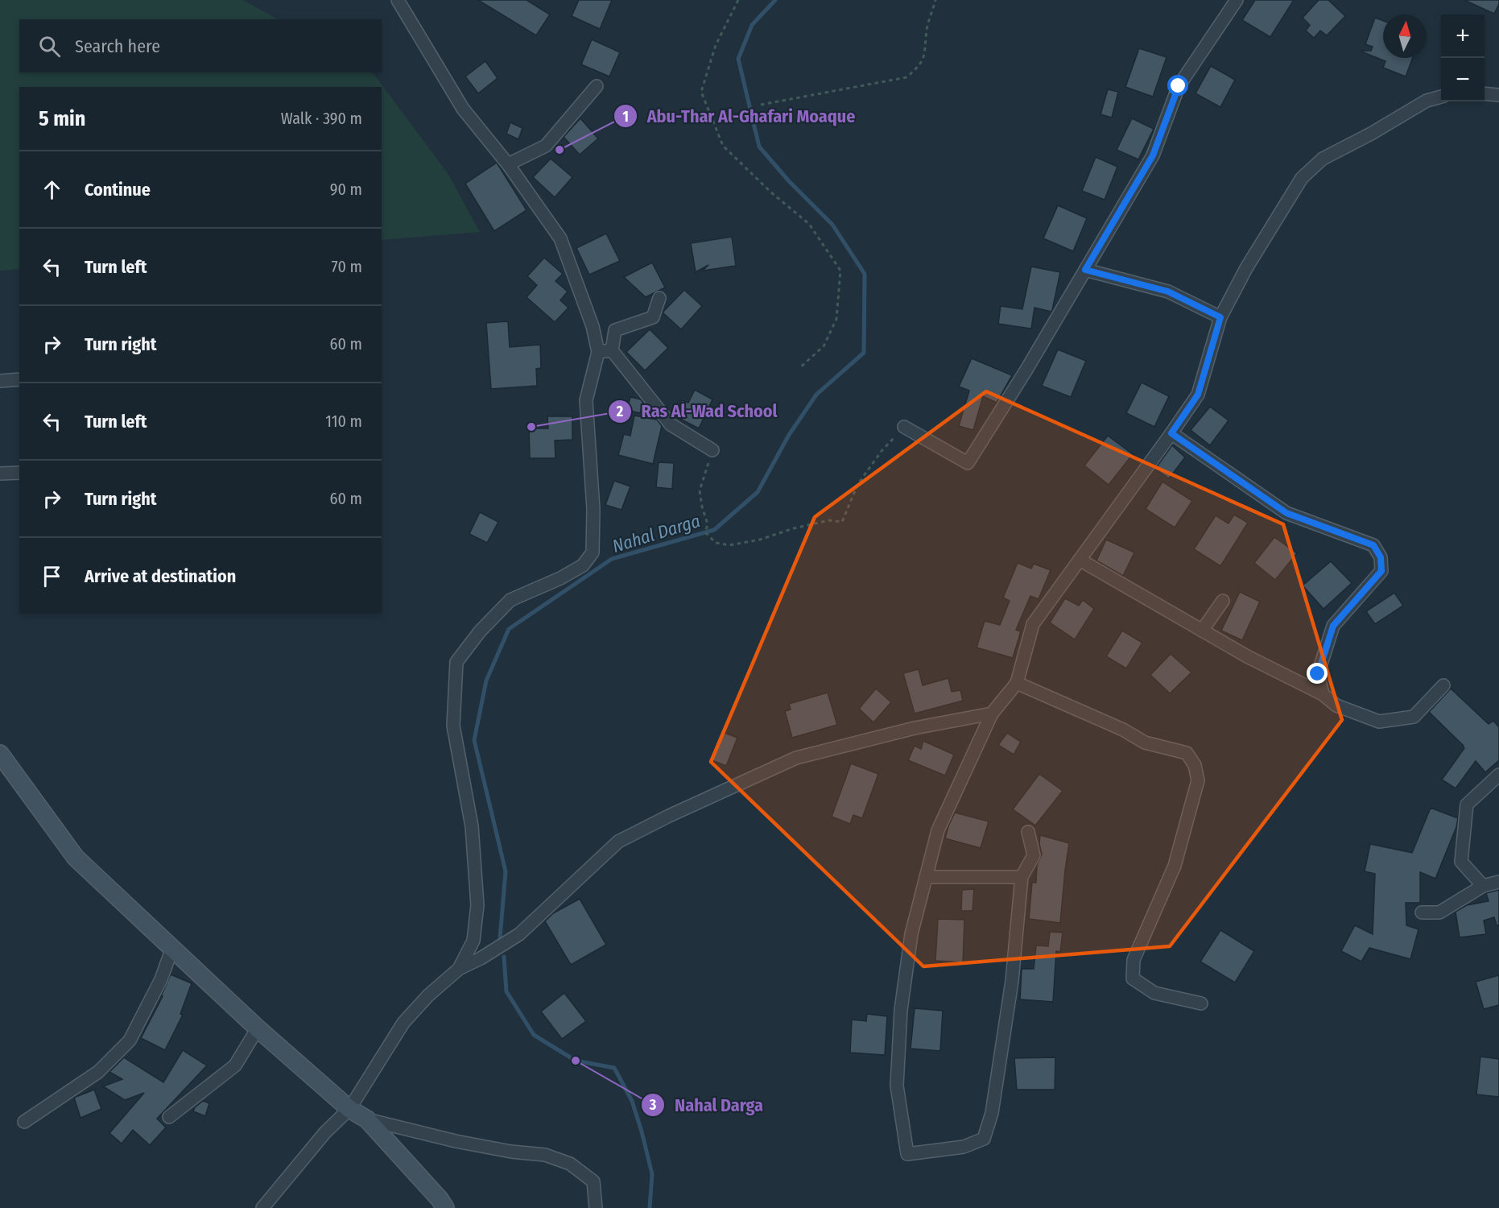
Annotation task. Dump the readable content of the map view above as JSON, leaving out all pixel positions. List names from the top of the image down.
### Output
{
  "water": ["Nahal Darga"],
  "places": ["Abu-Thar Al-Ghafari Moaque", "Ras Al-Wad School", "Nahal Darga"],
  "north": "top",
  "page": {
    "map_buttons": ["+", "−"],
    "search": "Search here",
    "heading": ["5 min", "Walk · 390 m"],
    "list": [
      ["Continue", "90 m"],
      ["Turn left", "70 m"],
      ["Turn right", "60 m"],
      ["Turn left", "110 m"],
      ["Turn right", "60 m"],
      "Arrive at destination"
    ]
  }
}
